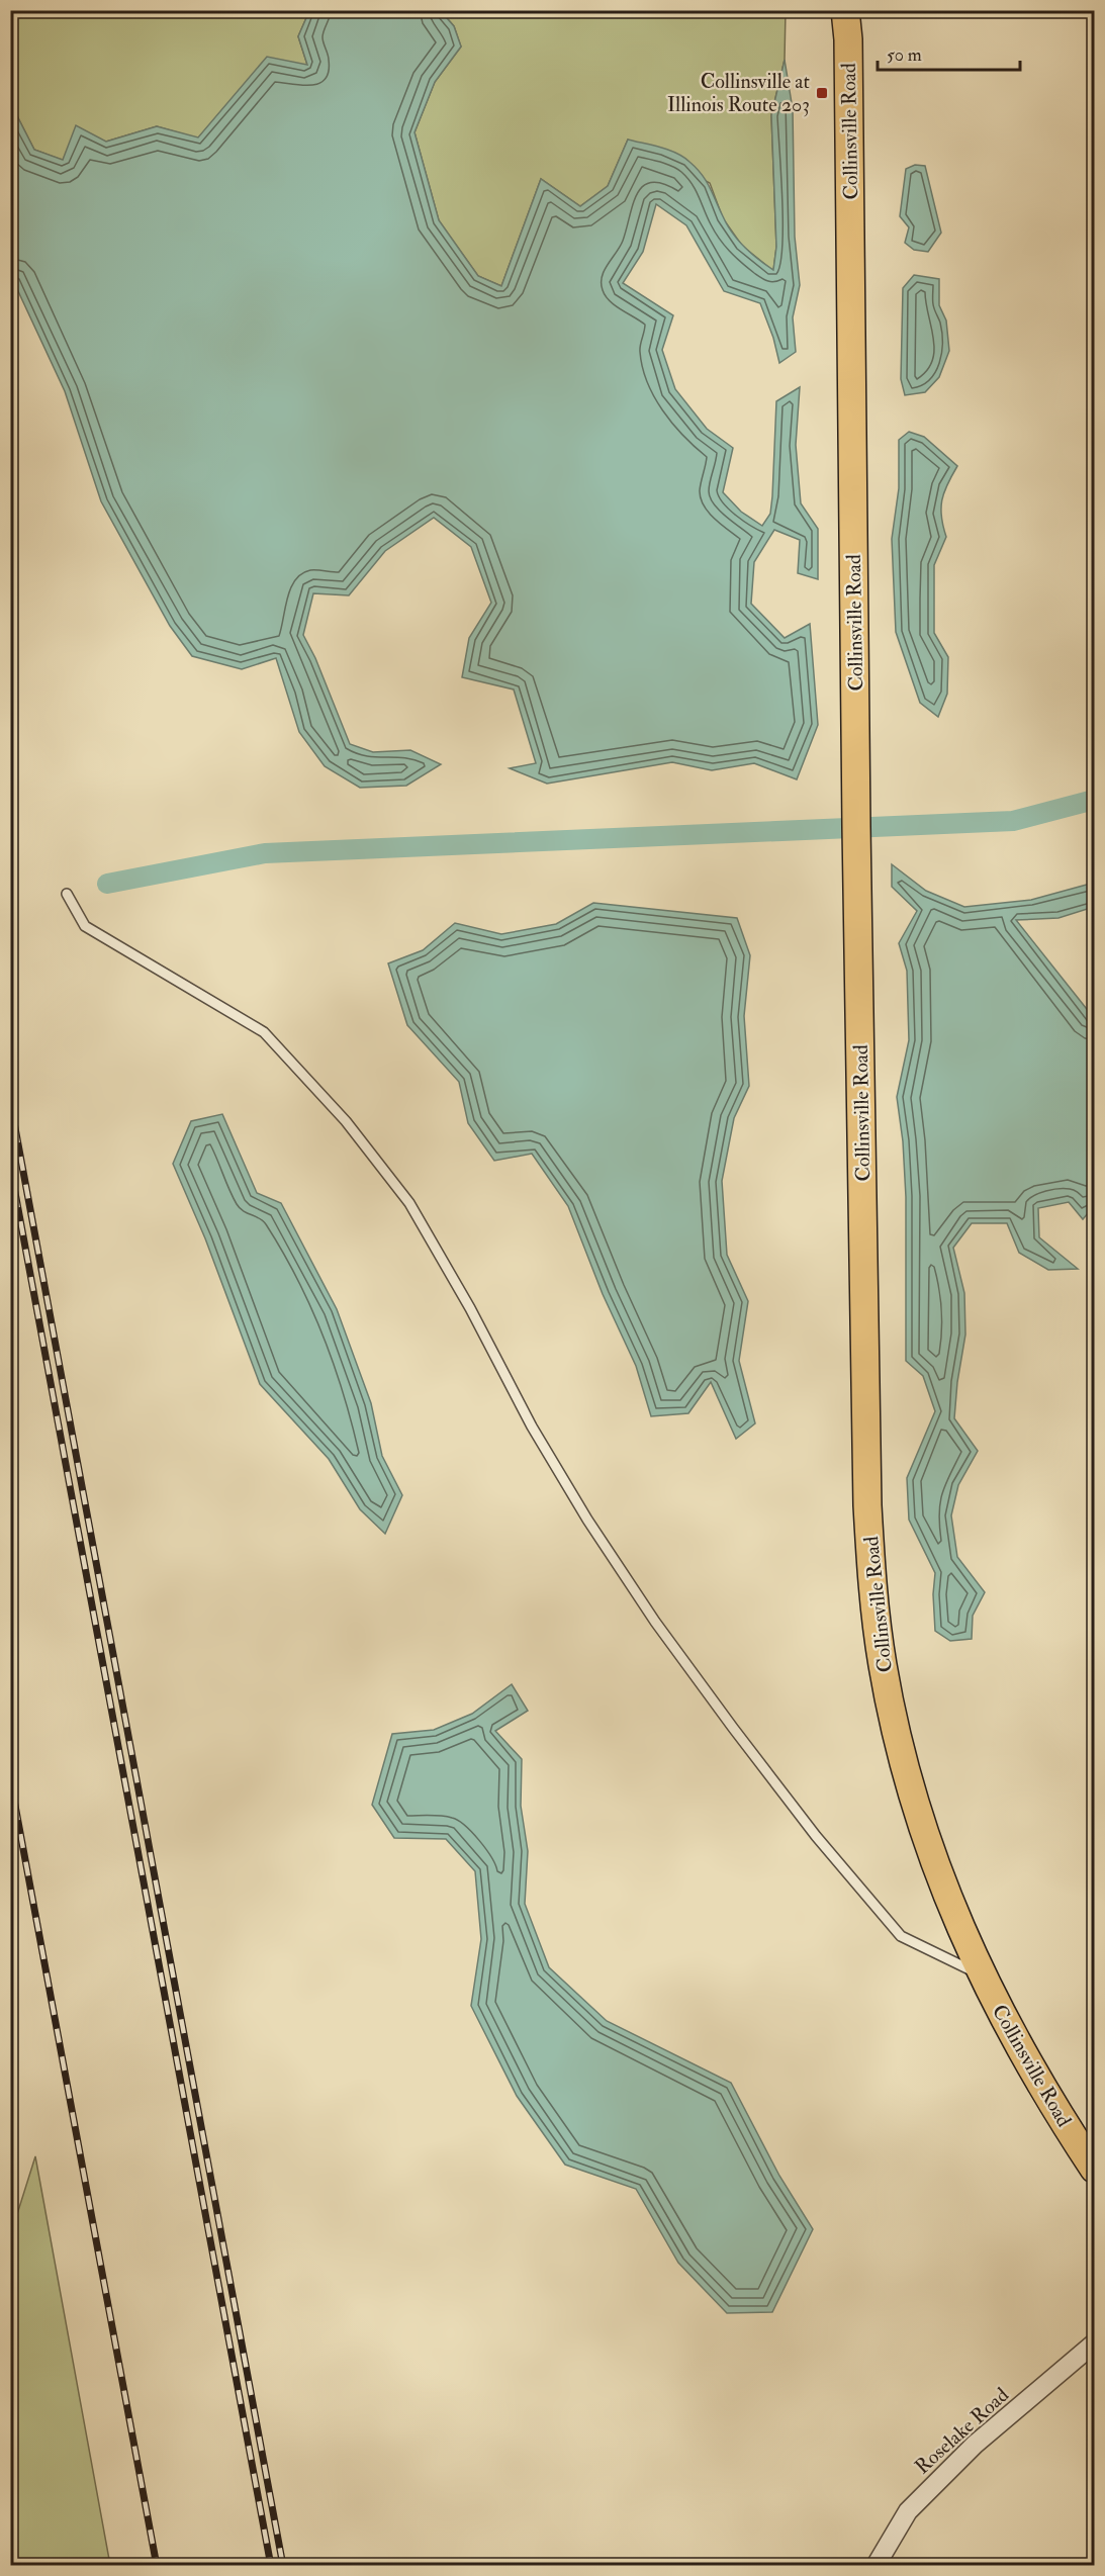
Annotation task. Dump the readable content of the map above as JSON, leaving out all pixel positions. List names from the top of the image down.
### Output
{
  "streets": {
    "main road": ["Collinsville Road"],
    "street": ["Roselake Road"]
  },
  "places": {
    "transit": ["Collinsville at Illinois Route 203"]
  },
  "scale_bar": "50 m"
}
